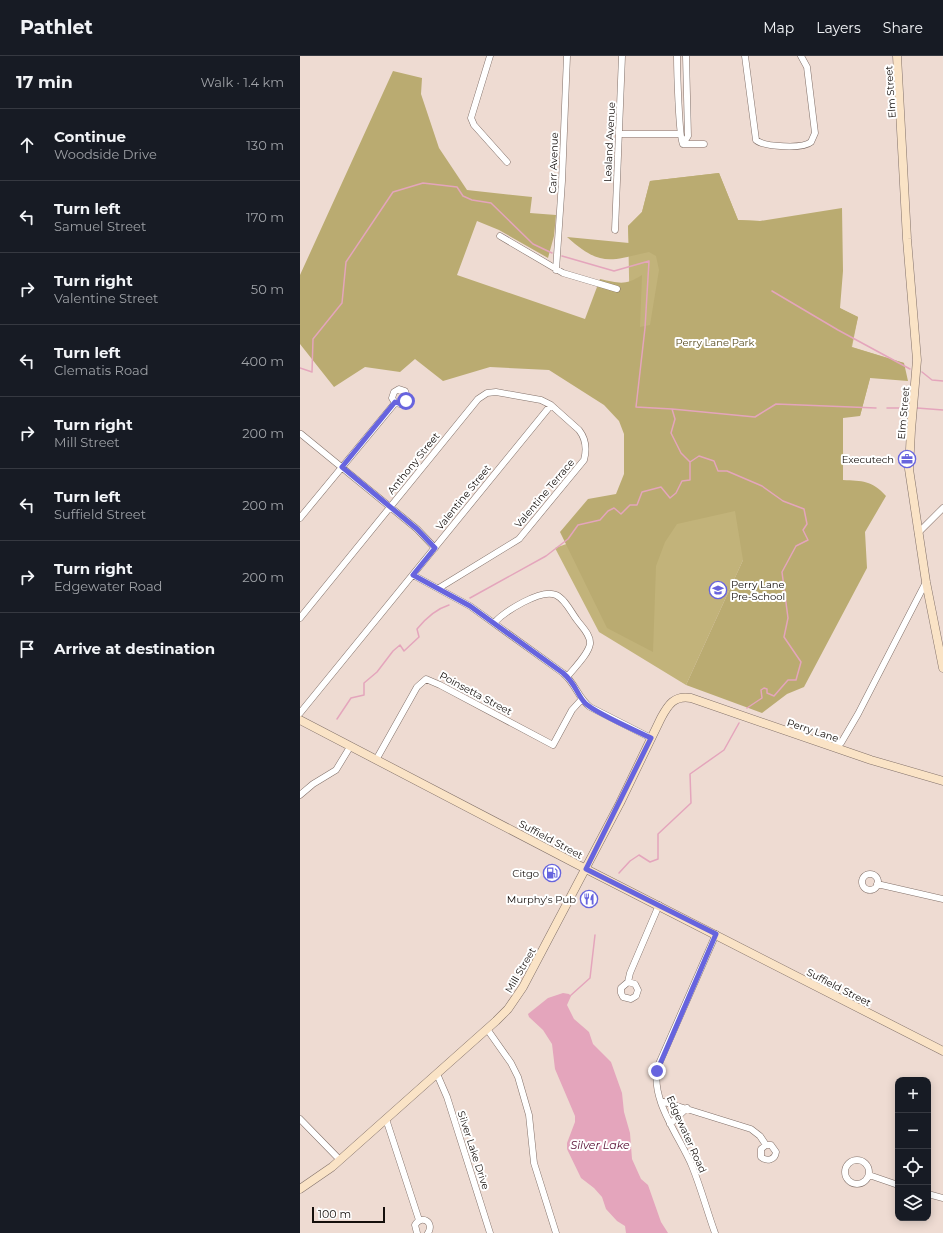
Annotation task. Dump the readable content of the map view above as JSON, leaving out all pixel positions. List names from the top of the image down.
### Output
{
  "streets": {
    "street": [
      "Elm Street",
      "Lealand Avenue",
      "Carr Avenue",
      "Anthony Street",
      "Valentine Terrace",
      "Valentine Street",
      "Poinsetta Street",
      "Perry Lane",
      "Suffield Street",
      "Mill Street",
      "Edgewater Road",
      "Silver Lake Drive"
    ]
  },
  "crossings": [
    ["Anthony Street", "Valentine Terrace"],
    ["Anthony Street", "Valentine Street"],
    ["Valentine Terrace", "Valentine Street"],
    ["Poinsetta Street", "Suffield Street"],
    ["Perry Lane", "Mill Street"],
    ["Suffield Street", "Mill Street"],
    ["Suffield Street", "Edgewater Road"],
    ["Mill Street", "Silver Lake Drive"]
  ],
  "water": ["Silver Lake"],
  "parks": ["Perry Lane Park"],
  "places": {
    "office": ["Executech"],
    "school or university": ["Perry Lane Pre-School"],
    "fuel station": ["Citgo"],
    "restaurant": ["Murphy's Pub"]
  },
  "scale_bar": "100 m",
  "page": {
    "header": "Pathlet",
    "nav": ["Map", "Layers", "Share"],
    "heading": ["17 min", "Walk · 1.4 km"],
    "list": [
      ["Continue", "Woodside Drive", "130 m"],
      ["Turn left", "Samuel Street", "170 m"],
      ["Turn right", "Valentine Street", "50 m"],
      ["Turn left", "Clematis Road", "400 m"],
      ["Turn right", "Mill Street", "200 m"],
      ["Turn left", "Suffield Street", "200 m"],
      ["Turn right", "Edgewater Road", "200 m"],
      "Arrive at destination"
    ],
    "map_buttons": ["+", "−"],
    "scale": "100 m"
  }
}
